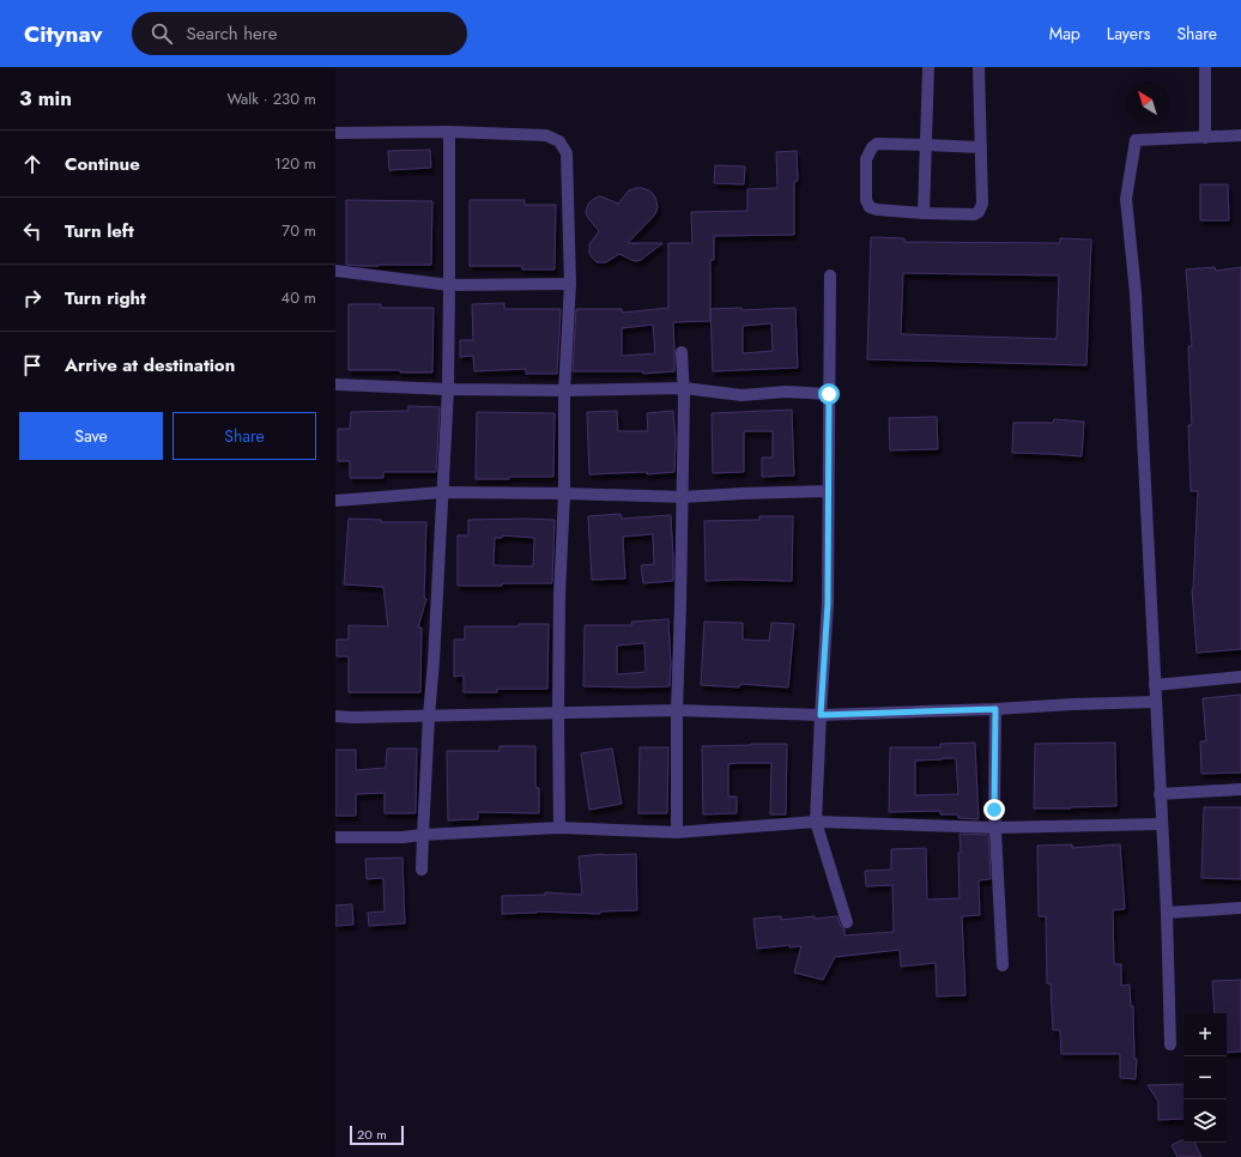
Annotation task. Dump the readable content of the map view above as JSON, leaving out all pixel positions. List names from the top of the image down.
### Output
{
  "scale_bar": "20 m",
  "north": "top left",
  "page": {
    "header": "Citynav",
    "search": "Search here",
    "nav": ["Map", "Layers", "Share"],
    "heading": ["3 min", "Walk · 230 m"],
    "list": [
      ["Continue", "120 m"],
      ["Turn left", "70 m"],
      ["Turn right", "40 m"],
      "Arrive at destination"
    ],
    "buttons": ["Save", "Share"],
    "map_buttons": ["+", "−"],
    "scale": "20 m"
  }
}
